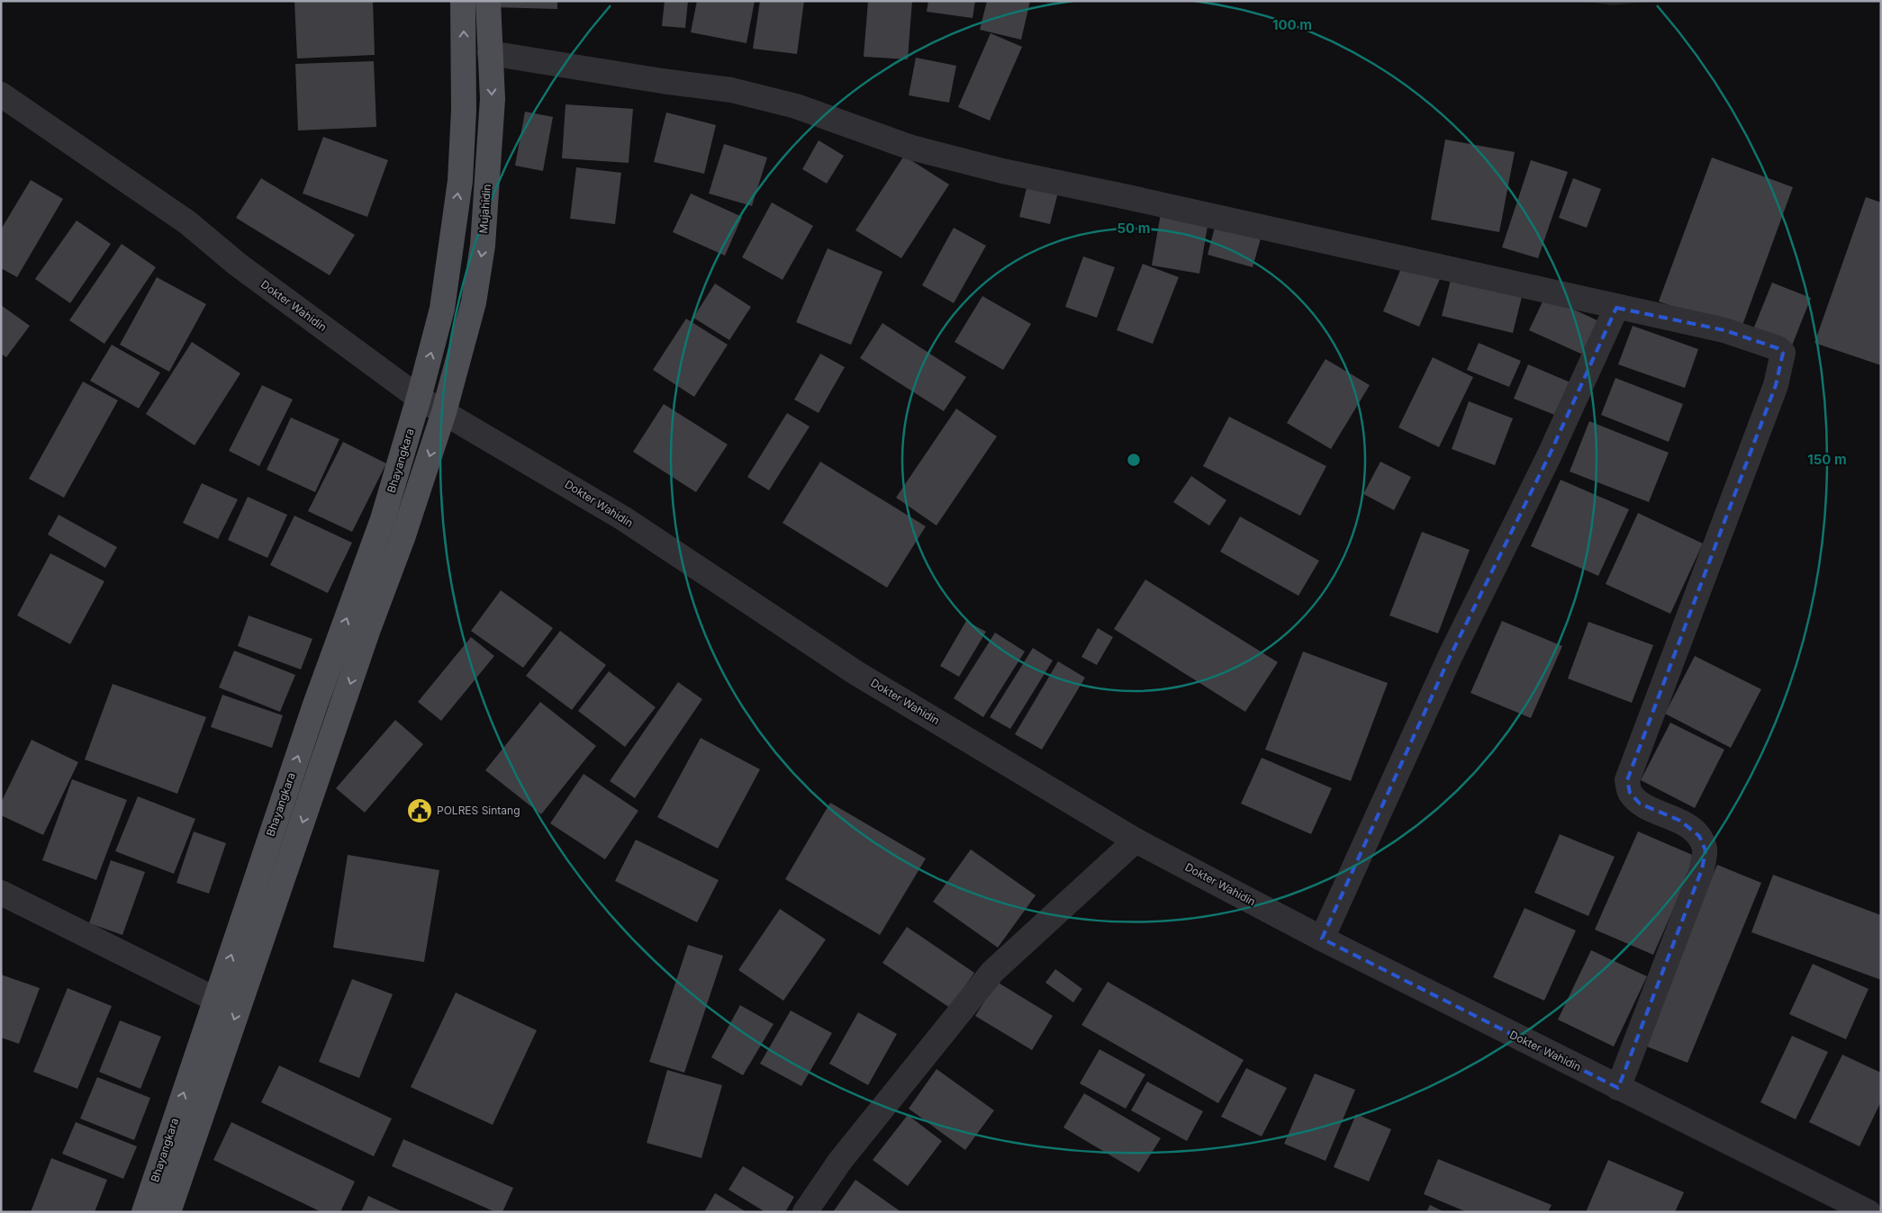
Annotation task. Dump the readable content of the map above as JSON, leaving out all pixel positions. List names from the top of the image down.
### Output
{
  "streets": {
    "main road": ["Mujahidin", "Bhayangkara"],
    "street": ["Dokter Wahidin"]
  },
  "crossings": [
    ["Mujahidin", "Dokter Wahidin"],
    ["Mujahidin", "Bhayangkara"],
    ["Dokter Wahidin", "Bhayangkara"]
  ],
  "places": {
    "public building": ["POLRES Sintang"]
  },
  "rings": ["100 m", "50 m", "150 m"]
}
